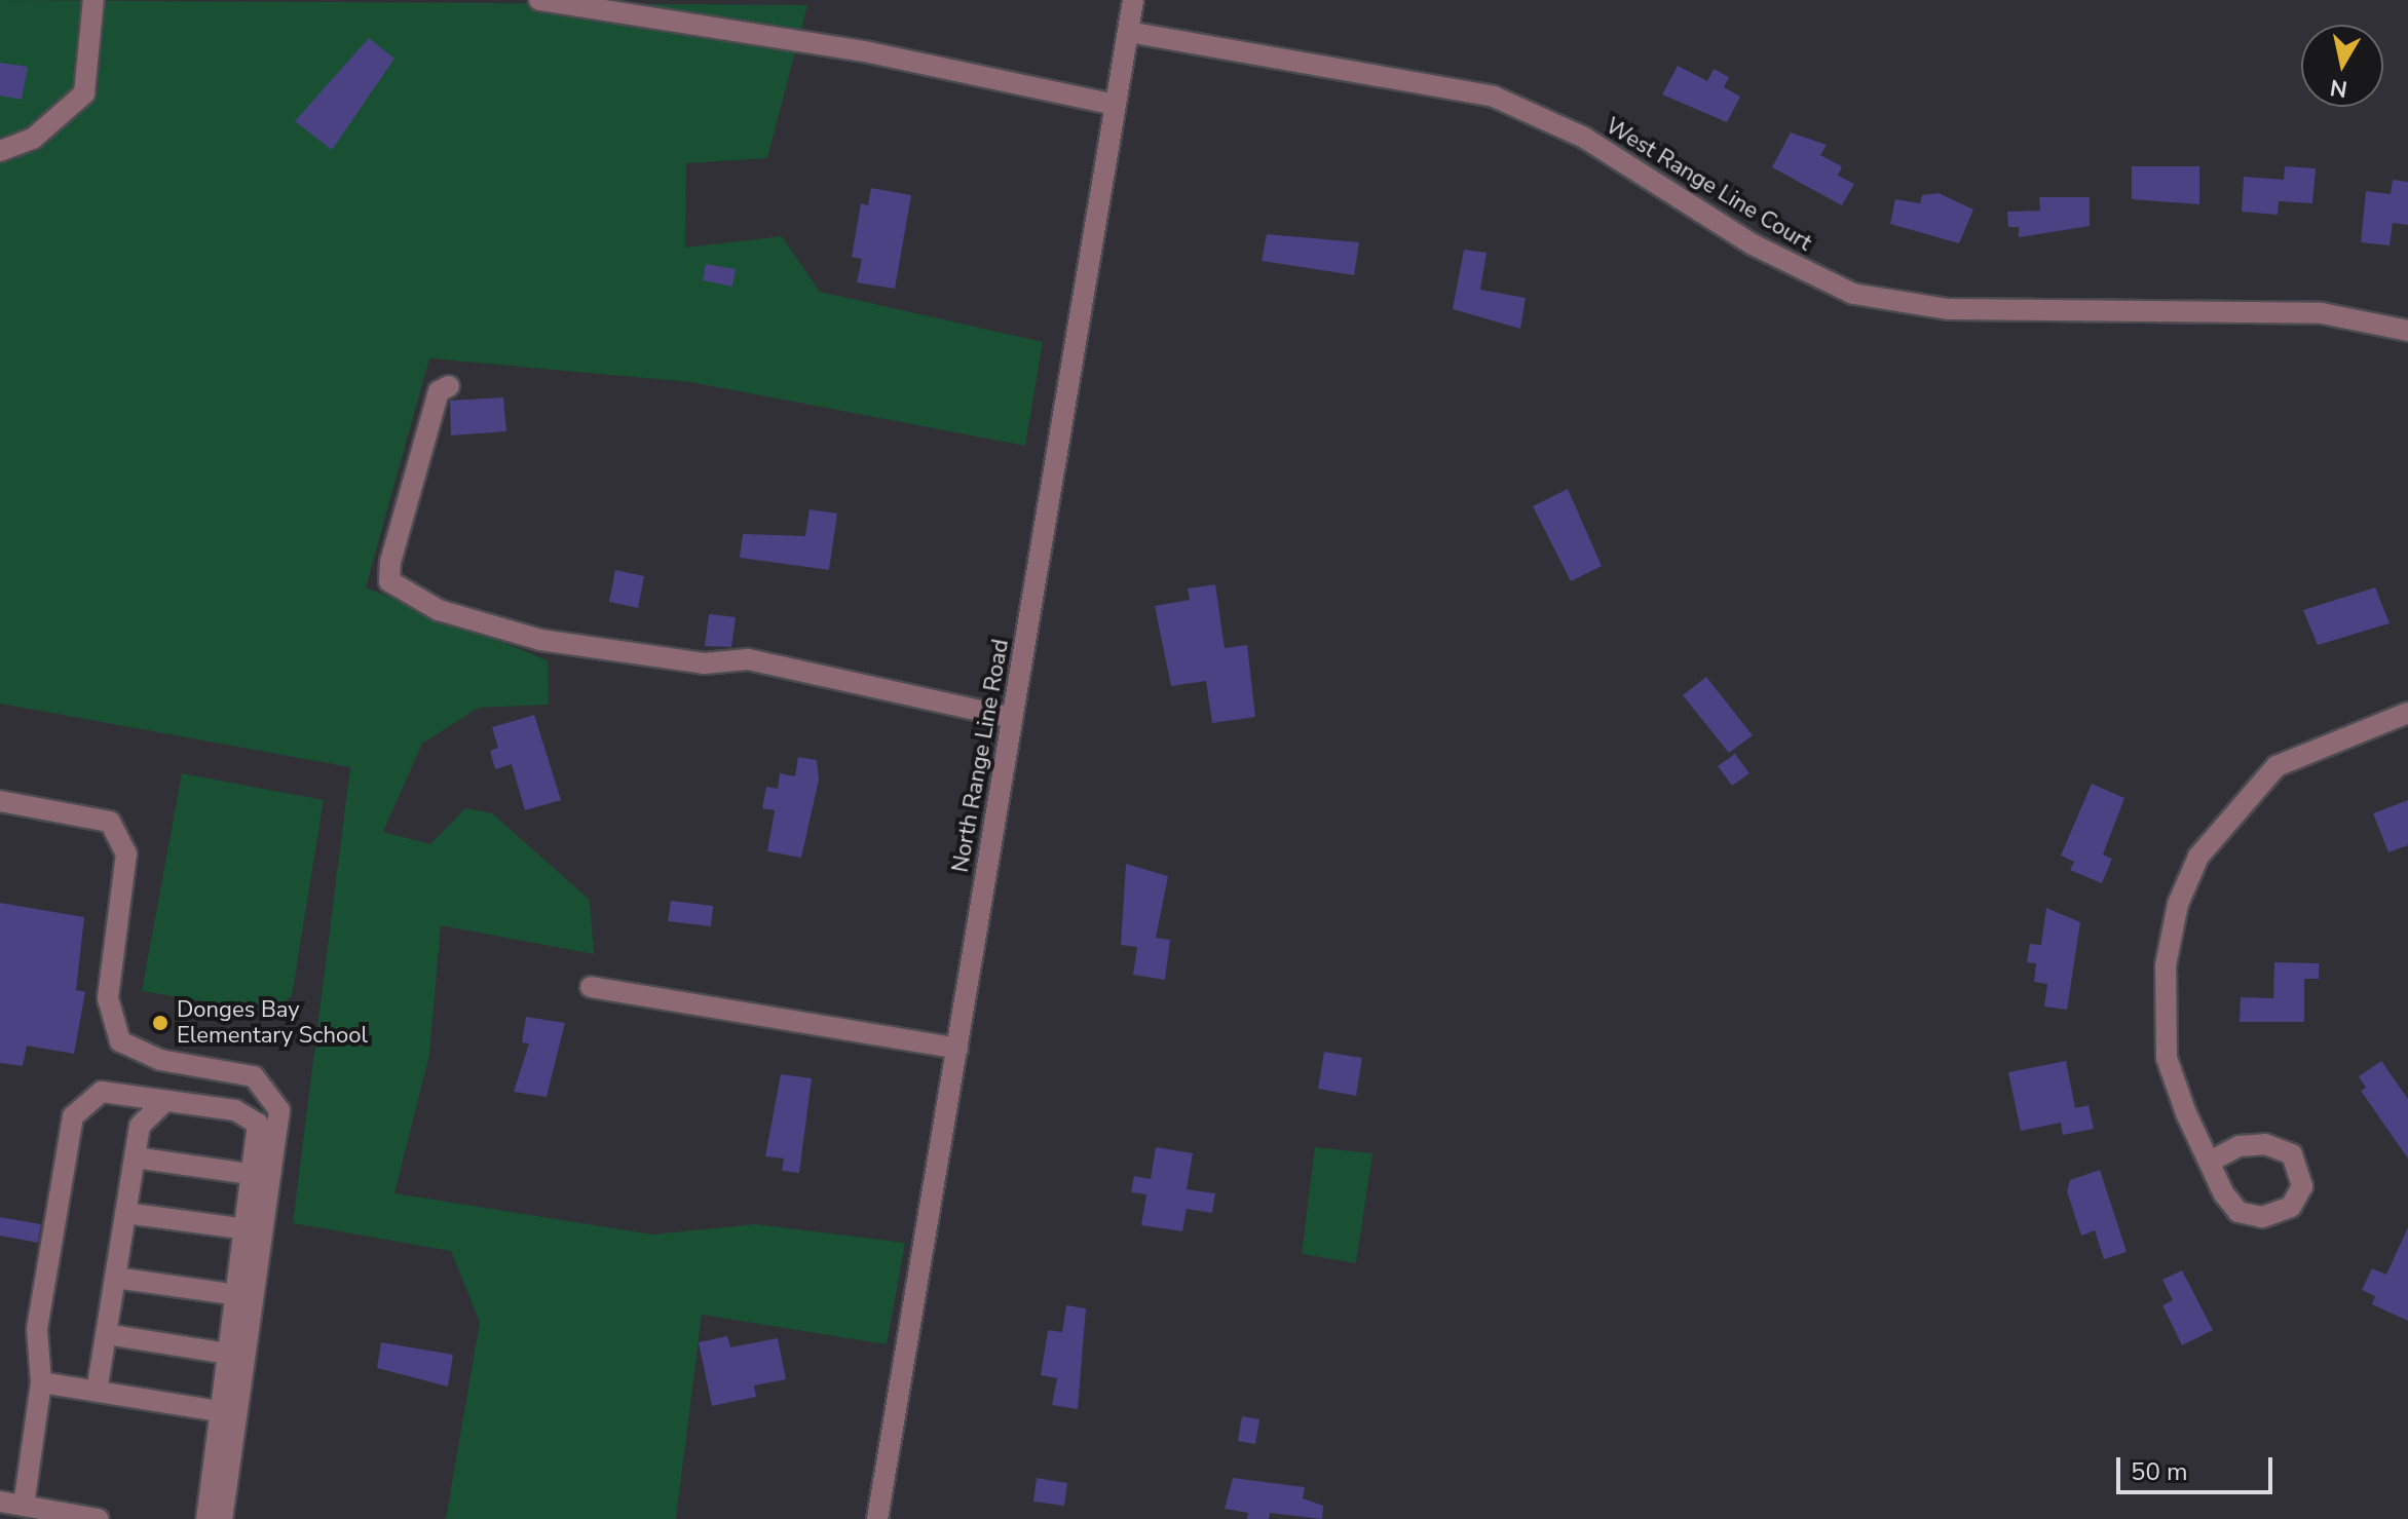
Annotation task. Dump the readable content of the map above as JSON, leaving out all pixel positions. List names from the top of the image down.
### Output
{
  "streets": {
    "street": ["West Range Line Court", "North Range Line Road"]
  },
  "crossings": [
    ["West Range Line Court", "North Range Line Road"]
  ],
  "places": ["Donges Bay Elementary School"],
  "scale_bar": "50 m",
  "north": "bottom"
}
